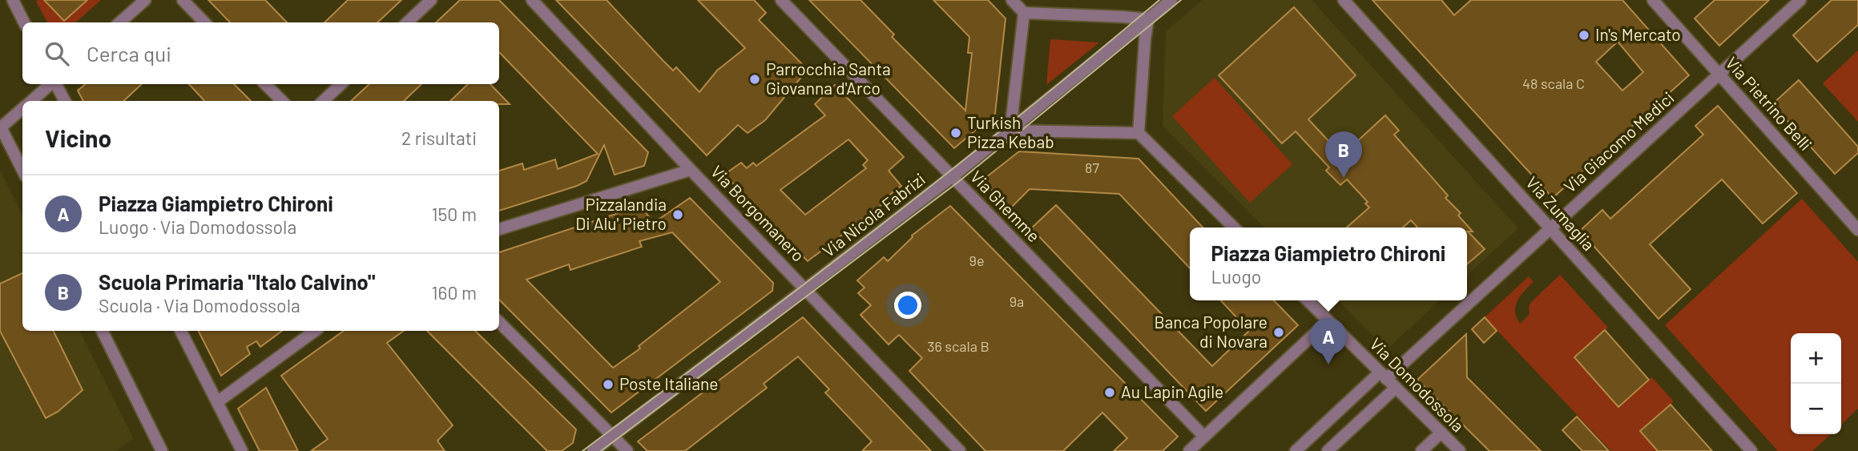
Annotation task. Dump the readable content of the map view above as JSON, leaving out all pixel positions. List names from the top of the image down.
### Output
{
  "streets": {
    "street": [
      "Via Pietrino Belli",
      "Via Giacomo Medici",
      "Via Ghemme",
      "Via Borgomanero",
      "Via Zumaglia",
      "Via Nicola Fabrizi",
      "Via Domodossola"
    ]
  },
  "crossings": [
    ["Via Pietrino Belli", "Via Giacomo Medici"],
    ["Via Giacomo Medici", "Via Zumaglia"],
    ["Via Giacomo Medici", "Via Domodossola"],
    ["Via Ghemme", "Via Nicola Fabrizi"],
    ["Via Borgomanero", "Via Nicola Fabrizi"]
  ],
  "places": [
    "In's Mercato",
    "Parrocchia Santa Giovanna d'Arco",
    "Turkish Pizza Kebab",
    "Pizzalandia Di Alu' Pietro",
    "Banca Popolare di Novara",
    "Poste Italiane",
    "Au Lapin Agile"
  ],
  "house_numbers": [
    "48 scala C",
    "87",
    "9e",
    "9a",
    "36 scala B"
  ],
  "page": {
    "search": "Cerca qui",
    "heading": ["Vicino", "2 risultati"],
    "pins": ["B", "A"],
    "list": [
      {
        "mark": "A",
        "name": "Piazza Giampietro Chironi",
        "note": "Luogo · Via Domodossola",
        "value": "150 m"
      },
      {
        "mark": "B",
        "name": "Scuola Primaria \"Italo Calvino\"",
        "note": "Scuola · Via Domodossola",
        "value": "160 m"
      }
    ],
    "popup": ["Piazza Giampietro Chironi", "Luogo"],
    "map_buttons": ["+", "−"]
  }
}
